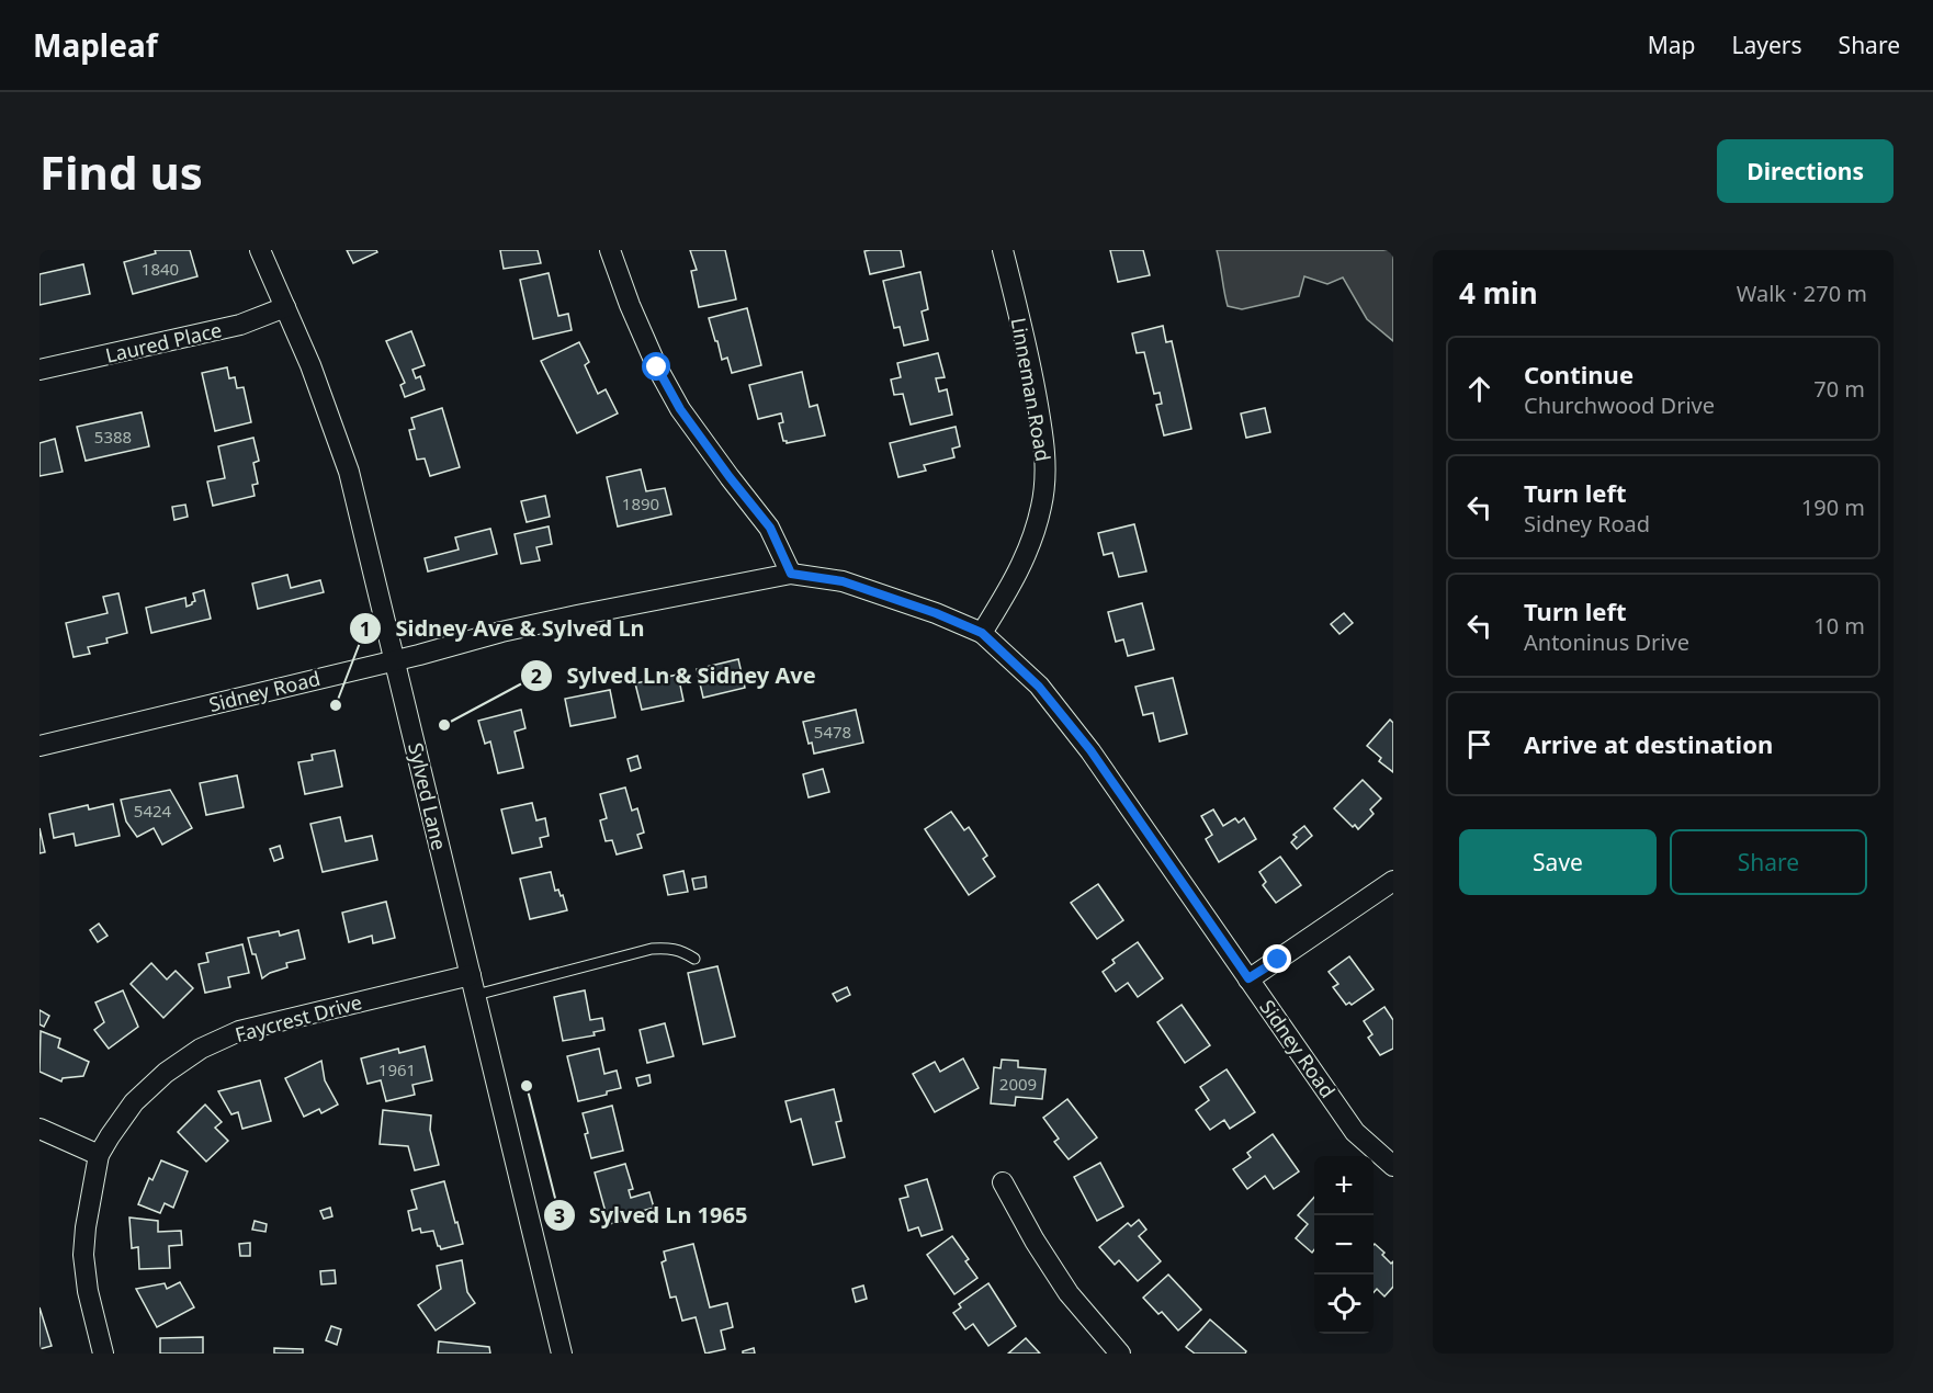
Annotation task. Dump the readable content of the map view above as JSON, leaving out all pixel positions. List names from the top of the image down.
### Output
{
  "streets": {
    "street": [
      "Laured Place",
      "Linneman Road",
      "Sidney Road",
      "Sylved Lane",
      "Faycrest Drive"
    ]
  },
  "crossings": [
    ["Laured Place", "Sylved Lane"],
    ["Linneman Road", "Sidney Road"],
    ["Sidney Road", "Sylved Lane"],
    ["Sylved Lane", "Faycrest Drive"]
  ],
  "places": ["Sidney Ave & Sylved Ln", "Sylved Ln & Sidney Ave", "Sylved Ln 1965"],
  "house_numbers": [
    "1840",
    "5388",
    "1890",
    "5478",
    "5424",
    "1961",
    "2009"
  ],
  "page": {
    "header": "Mapleaf",
    "nav": ["Map", "Layers", "Share"],
    "buttons": [
      "Directions",
      ["Save", "Share"]
    ],
    "title": "Find us",
    "heading": ["4 min", "Walk · 270 m"],
    "list": [
      ["Continue", "Churchwood Drive", "70 m"],
      ["Turn left", "Sidney Road", "190 m"],
      ["Turn left", "Antoninus Drive", "10 m"],
      "Arrive at destination"
    ],
    "map_buttons": ["+", "−"]
  }
}
